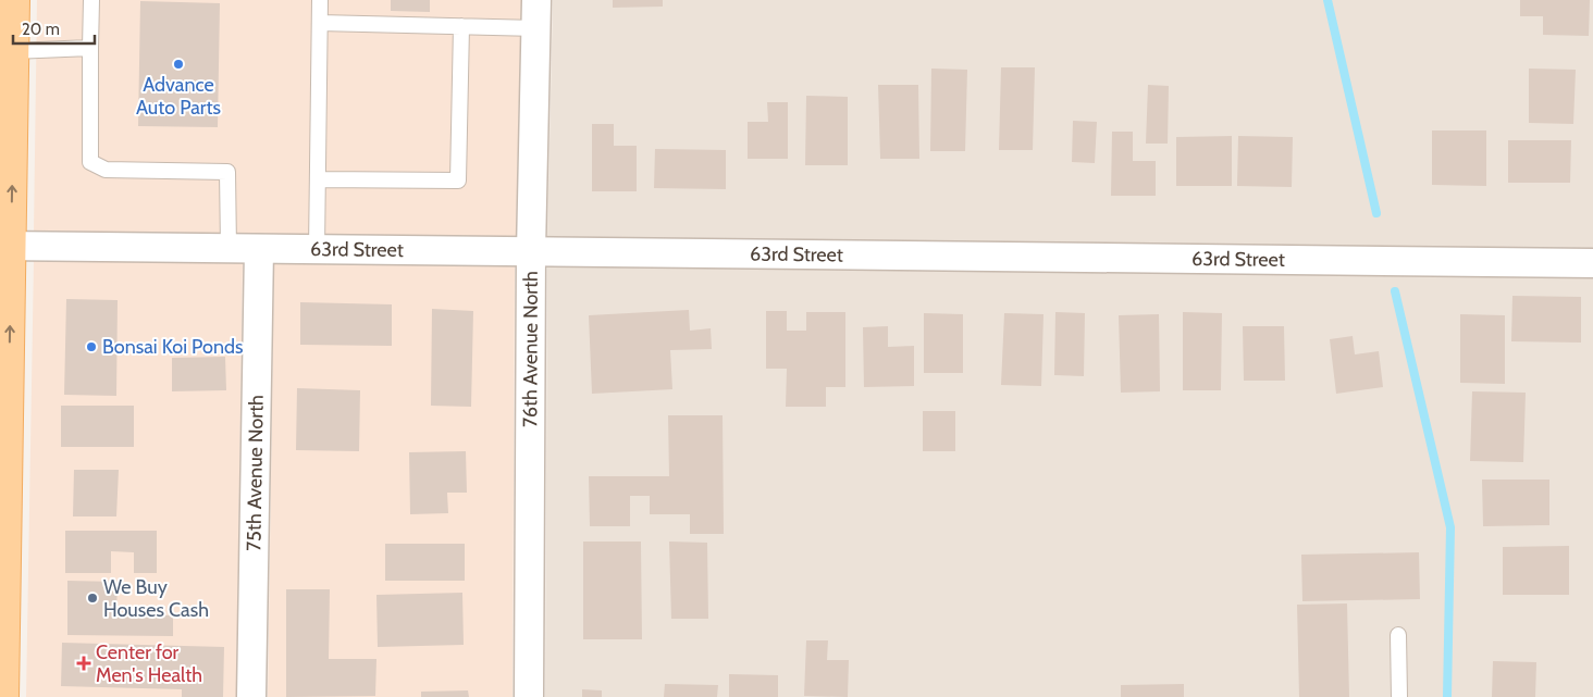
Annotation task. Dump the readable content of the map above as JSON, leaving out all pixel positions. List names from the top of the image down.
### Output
{
  "streets": {
    "street": ["63rd Street", "76th Avenue North", "75th Avenue North"]
  },
  "crossings": [
    ["63rd Street", "76th Avenue North"],
    ["63rd Street", "75th Avenue North"]
  ],
  "places": {
    "other": ["Advance Auto Parts", "Bonsai Koi Ponds", "We Buy Houses Cash"],
    "health": ["Center for Men's Health"]
  },
  "scale_bar": "20 m"
}
